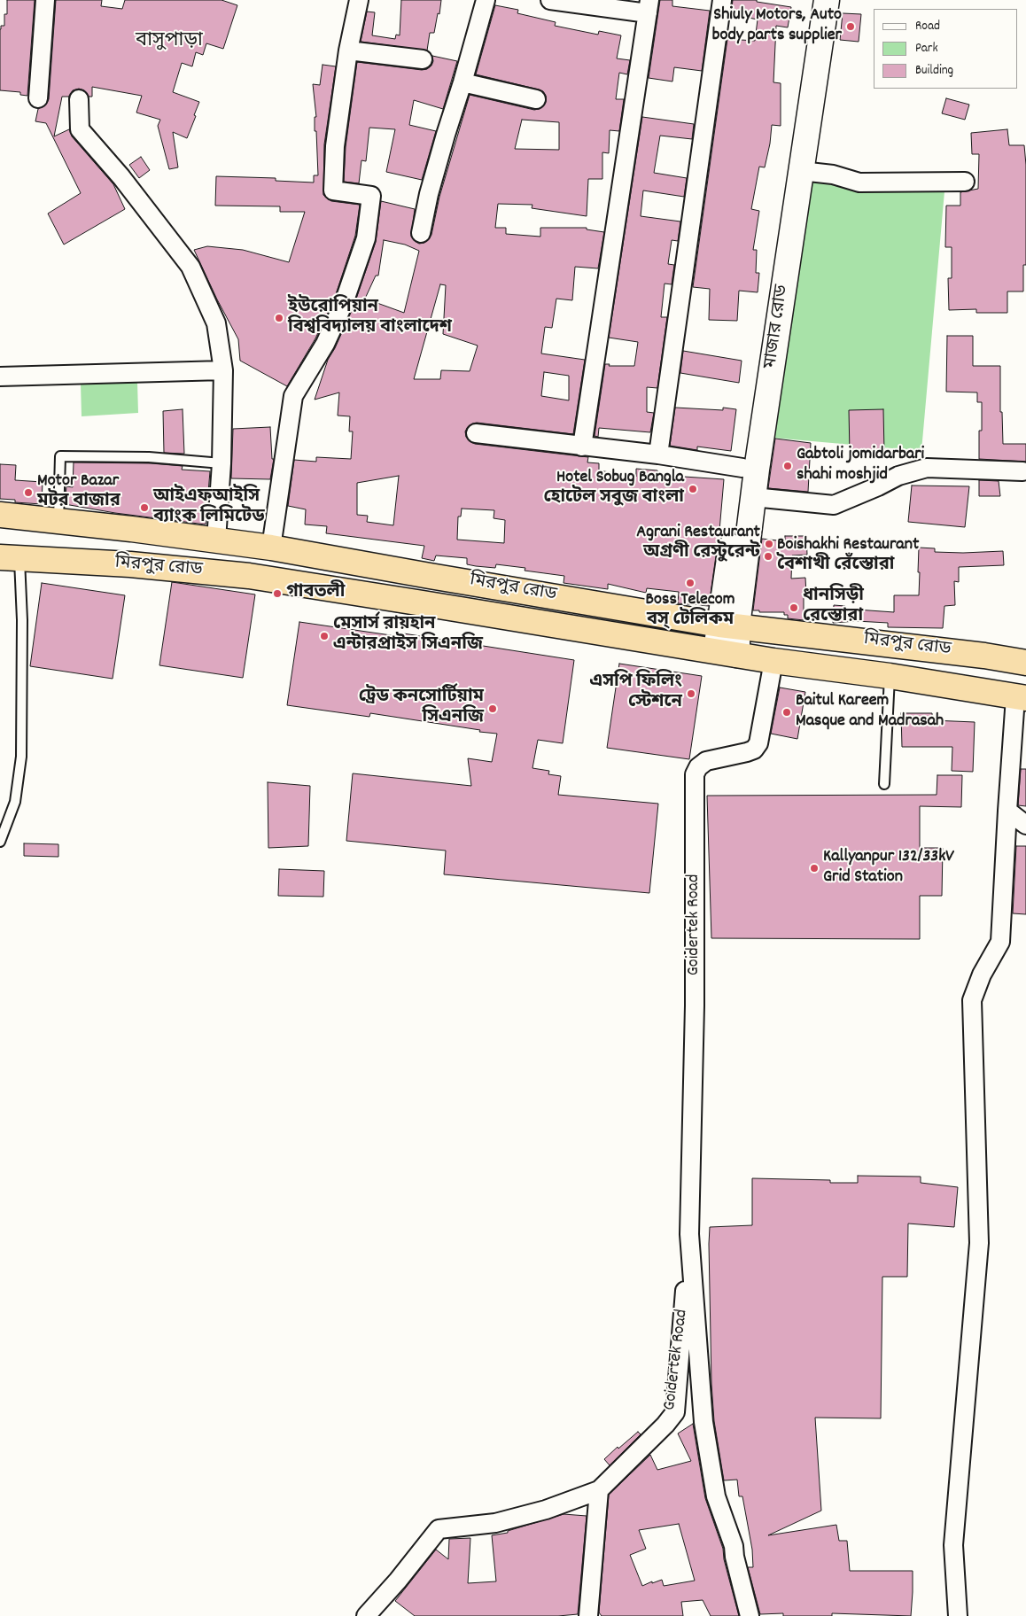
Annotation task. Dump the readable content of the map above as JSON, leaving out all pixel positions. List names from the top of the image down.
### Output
{
  "streets": {
    "highway": ["মিরপুর রোড"],
    "main road": ["মাজার রোড"],
    "street": ["Goidertek Road"]
  },
  "crossings": [
    ["মাজার রোড", "মিরপুর রোড"],
    ["মিরপুর রোড", "Goidertek Road"]
  ],
  "districts": ["বাসুপাড়া"],
  "places": [
    "Shiuly Motors, Auto body parts supplier",
    "ইউরোপিয়ান বিশ্ববিদ্যালয় বাংলাদেশ",
    "Gabtoli jomidarbari shahi moshjid",
    "Hotel Sobug Bangla হোটেল সবুজ বাংলা",
    "Motor Bazar মটর বাজার",
    "আইএফআইসি ব্যাংক লিমিটেড",
    "Agrani Restaurant অগ্রণী রেস্টুরেন্ট",
    "Boishakhi Restaurant বৈশাখী রেঁস্তোরা",
    "Boss Telecom বস্ টেলিকম",
    "গাবতলী",
    "ধানসিড়ী রেস্তোরা",
    "মেসার্স রায়হান এন্টারপ্রাইস সিএনজি",
    "এসপি ফিলিং স্টেশনে",
    "ট্রেড কনসোর্টিয়াম সিএনজি",
    "Baitul Kareem Masque and Madrasah",
    "Kallyanpur 132/33kV Grid Station"
  ],
  "legend": ["Road", "Park", "Building"]
}
